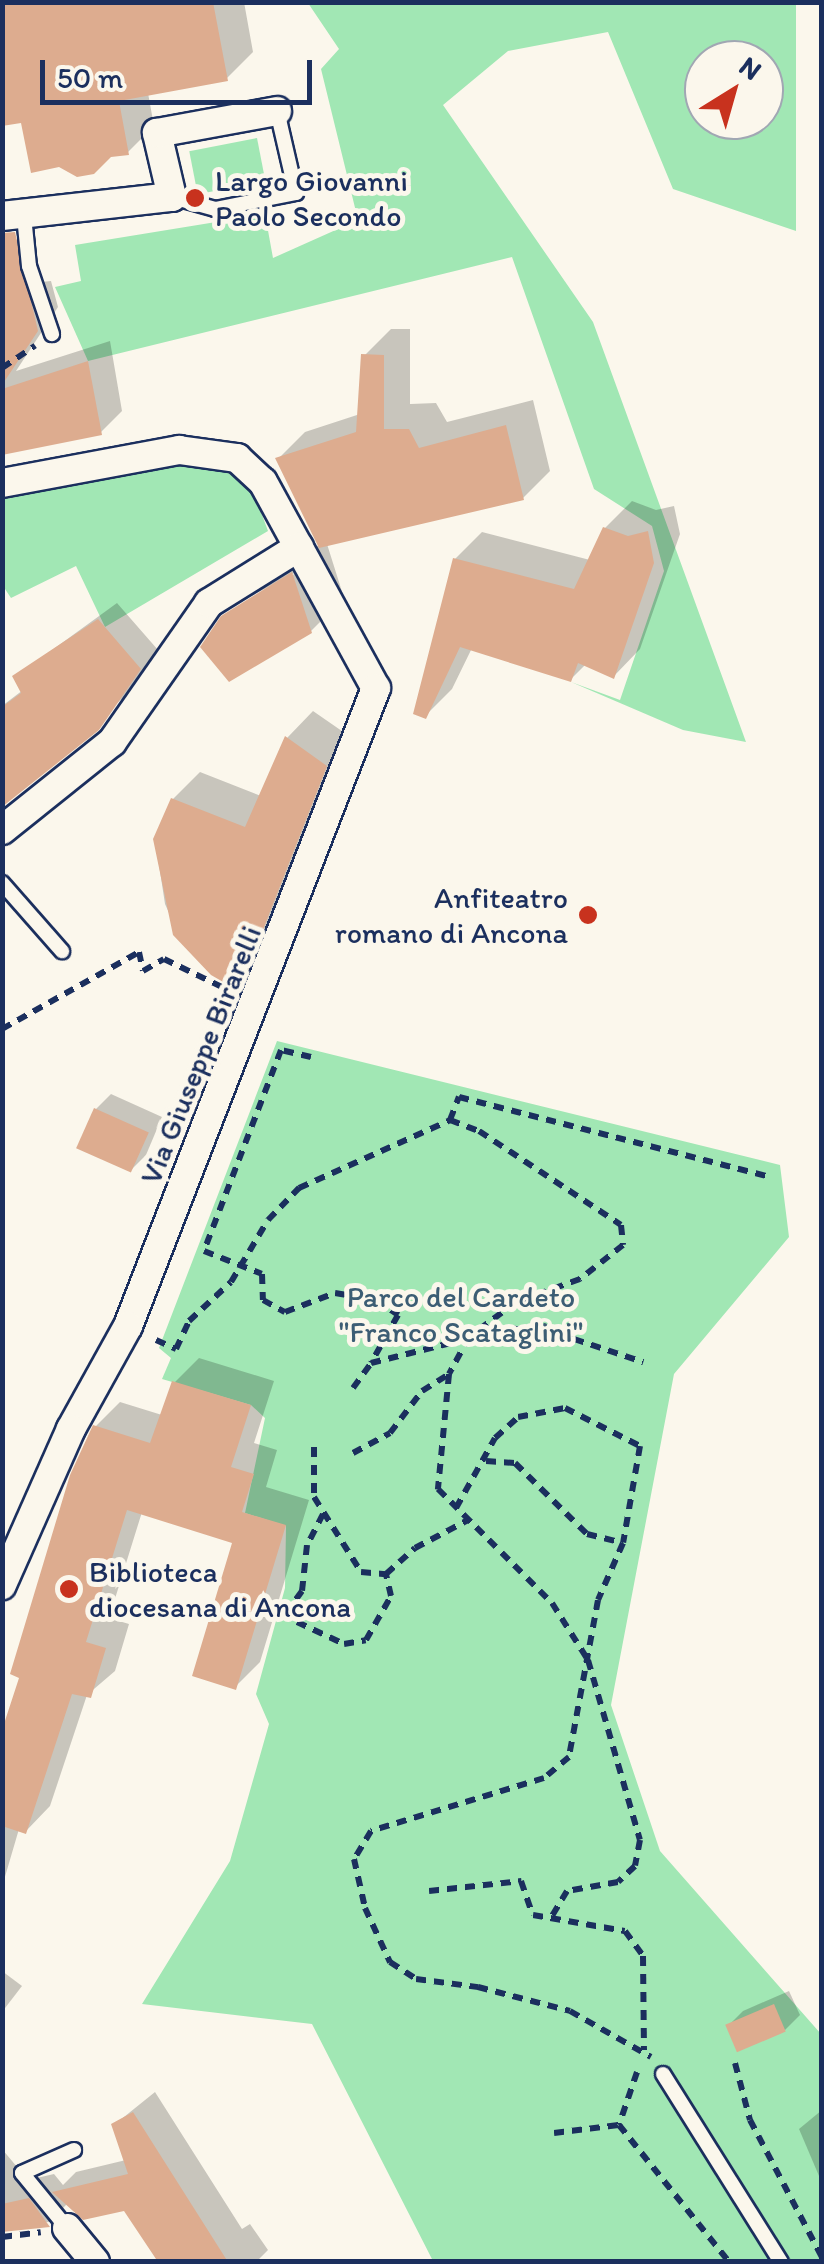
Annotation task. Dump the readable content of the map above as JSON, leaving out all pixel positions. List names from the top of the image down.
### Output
{
  "streets": {
    "street": ["Via Giuseppe Birarelli"]
  },
  "parks": ["Parco del Cardeto \"Franco Scataglini\""],
  "places": ["Largo Giovanni Paolo Secondo", "Anfiteatro romano di Ancona", "Biblioteca diocesana di Ancona"],
  "scale_bar": "50 m",
  "north": "top right"
}
